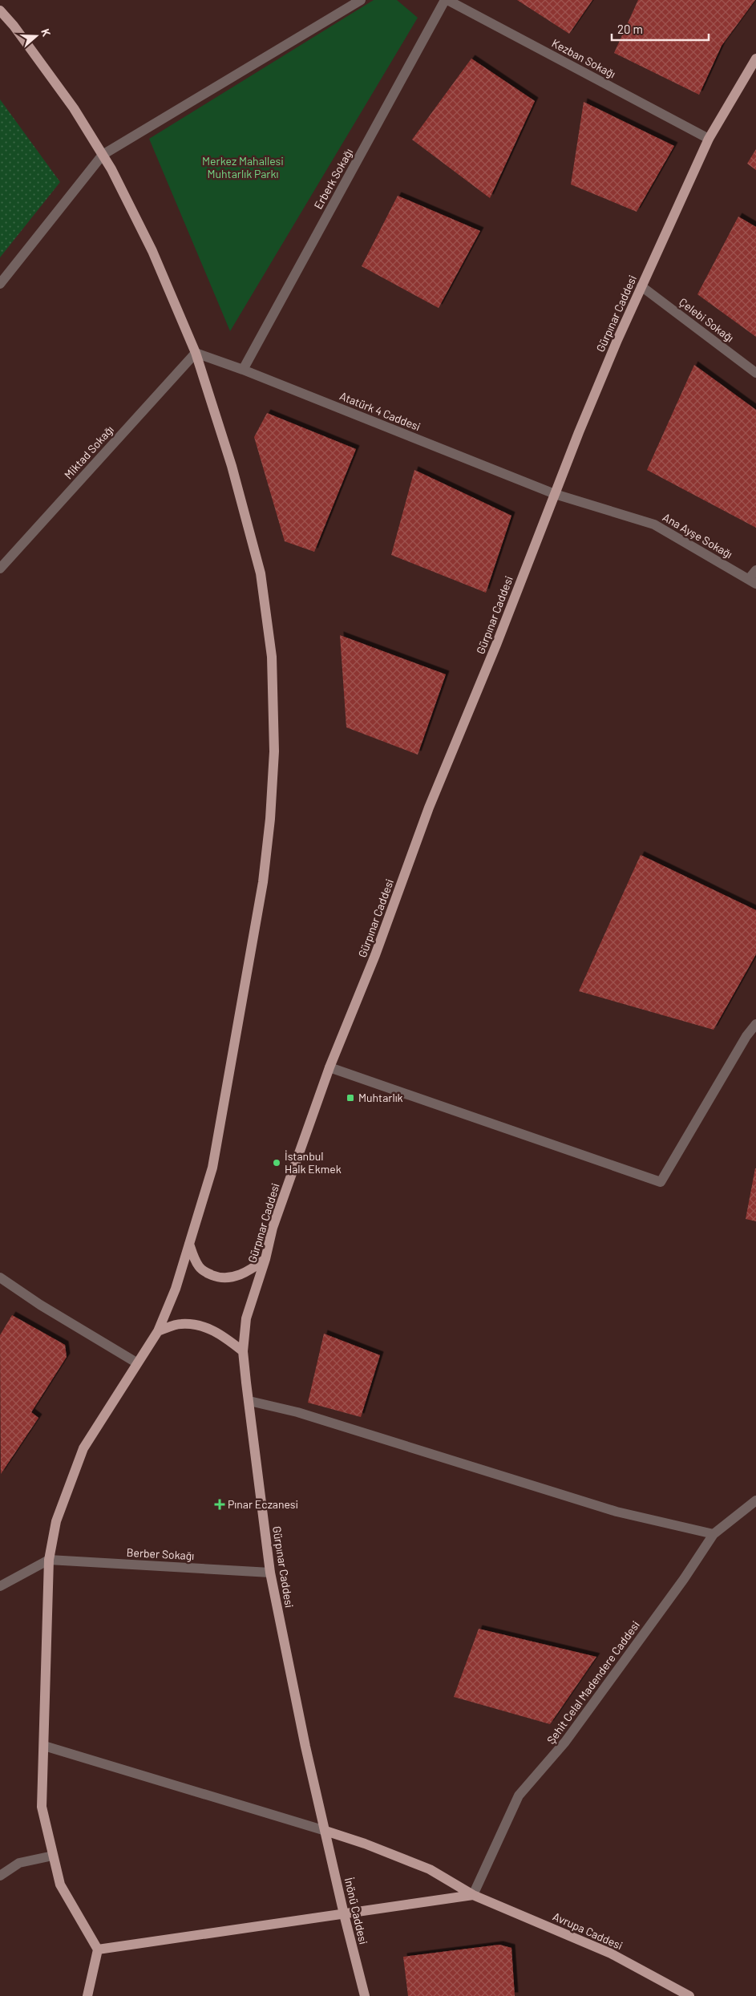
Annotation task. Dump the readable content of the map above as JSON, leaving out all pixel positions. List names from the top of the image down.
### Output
{
  "streets": {
    "main road": ["Gürpınar Caddesi", "İnönü Caddesi", "Avrupa Caddesi"],
    "street": [
      "Kezban Sokağı",
      "Erberk Sokağı",
      "Çelebi Sokağı",
      "Atatürk 4 Caddesi",
      "Miktad Sokağı",
      "Ana Ayşe Sokağı",
      "Berber Sokağı",
      "Şehit Celal Madendere Caddesi"
    ]
  },
  "crossings": [
    ["Kezban Sokağı", "Erberk Sokağı"],
    ["Kezban Sokağı", "Gürpınar Caddesi"],
    ["Erberk Sokağı", "Atatürk 4 Caddesi"],
    ["Gürpınar Caddesi", "Çelebi Sokağı"],
    ["Gürpınar Caddesi", "Atatürk 4 Caddesi"],
    ["Gürpınar Caddesi", "Ana Ayşe Sokağı"],
    ["Gürpınar Caddesi", "Berber Sokağı"],
    ["Gürpınar Caddesi", "İnönü Caddesi"],
    ["Gürpınar Caddesi", "Avrupa Caddesi"],
    ["Atatürk 4 Caddesi", "Miktad Sokağı"],
    ["Atatürk 4 Caddesi", "Ana Ayşe Sokağı"],
    ["Şehit Celal Madendere Caddesi", "Avrupa Caddesi"],
    ["İnönü Caddesi", "Avrupa Caddesi"]
  ],
  "parks": ["Merkez Mahallesi Muhtarlık Parkı"],
  "places": {
    "transit": ["Muhtarlık"],
    "other": ["İstanbul Halk Ekmek"],
    "health": ["Pınar Eczanesi"]
  },
  "scale_bar": "20 m",
  "north": "right"
}
